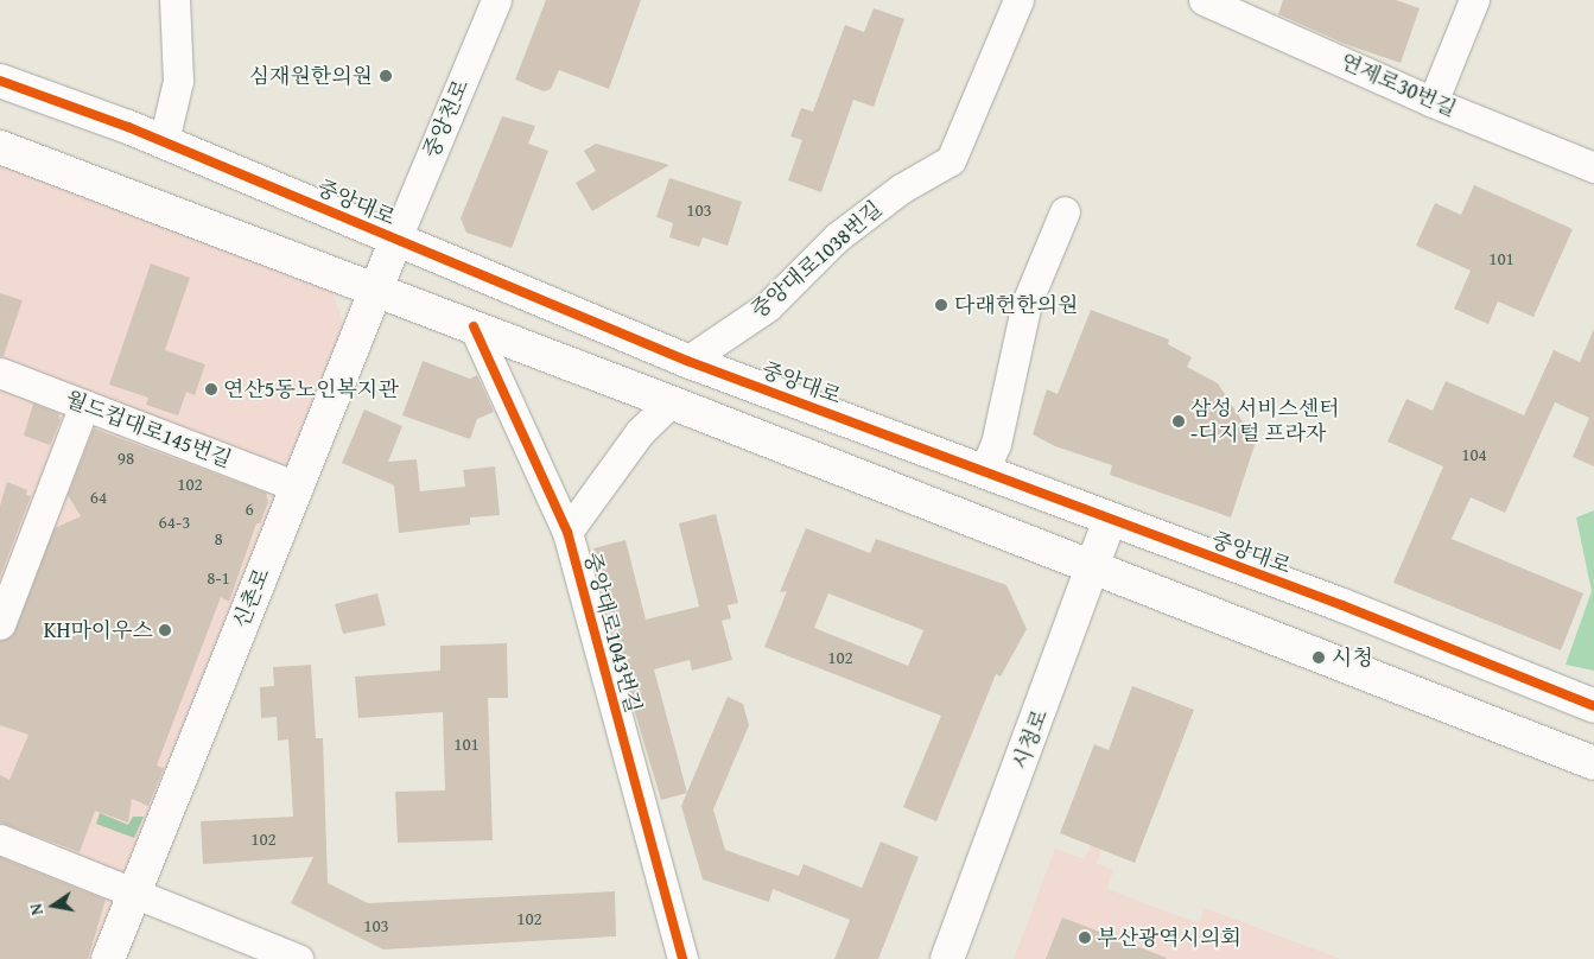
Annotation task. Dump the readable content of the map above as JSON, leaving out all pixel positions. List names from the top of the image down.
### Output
{
  "streets": {
    "main road": ["중앙대로", "신촌로", "시청로"],
    "street": [
      "연제로30번길",
      "중앙천로",
      "중앙대로1038번길",
      "월드컵대로145번길",
      "중앙대로1043번길"
    ]
  },
  "crossings": [
    ["중앙천로", "중앙대로"],
    ["중앙천로", "신촌로"],
    ["중앙대로", "중앙대로1038번길"],
    ["중앙대로", "신촌로"],
    ["중앙대로", "시청로"],
    ["월드컵대로145번길", "신촌로"]
  ],
  "places": [
    "심재원한의원",
    "다래헌한의원",
    "연산5동노인복지관",
    "삼성 서비스센터 -디지털 프라자",
    "KH마이우스",
    "시청",
    "부산광역시의회"
  ],
  "house_numbers": [
    "103",
    "101",
    "104",
    "98",
    "102",
    "64",
    "6",
    "64-3",
    "8",
    "8-1",
    "102",
    "101",
    "102",
    "102",
    "103"
  ],
  "north": "left"
}
